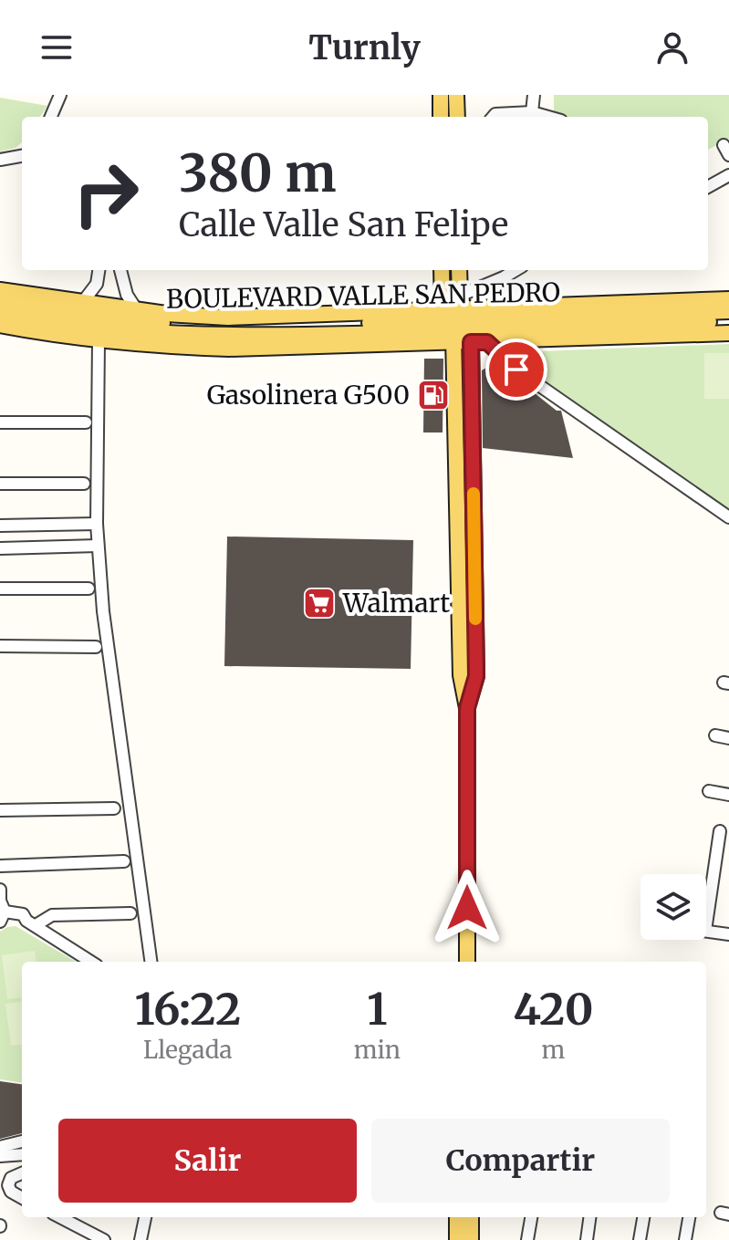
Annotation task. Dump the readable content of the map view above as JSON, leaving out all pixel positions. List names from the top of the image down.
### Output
{
  "streets": {
    "main road": ["BOULEVARD VALLE SAN PEDRO"]
  },
  "places": {
    "fuel station": ["Gasolinera G500"],
    "supermarket": ["Walmart"]
  },
  "page": {
    "header": "Turnly",
    "turn": ["380 m", "Calle Valle San Felipe"],
    "eta": [
      "16:22",
      "Llegada",
      "1",
      "min",
      "420",
      "m"
    ],
    "buttons": ["Salir", "Compartir"]
  }
}
